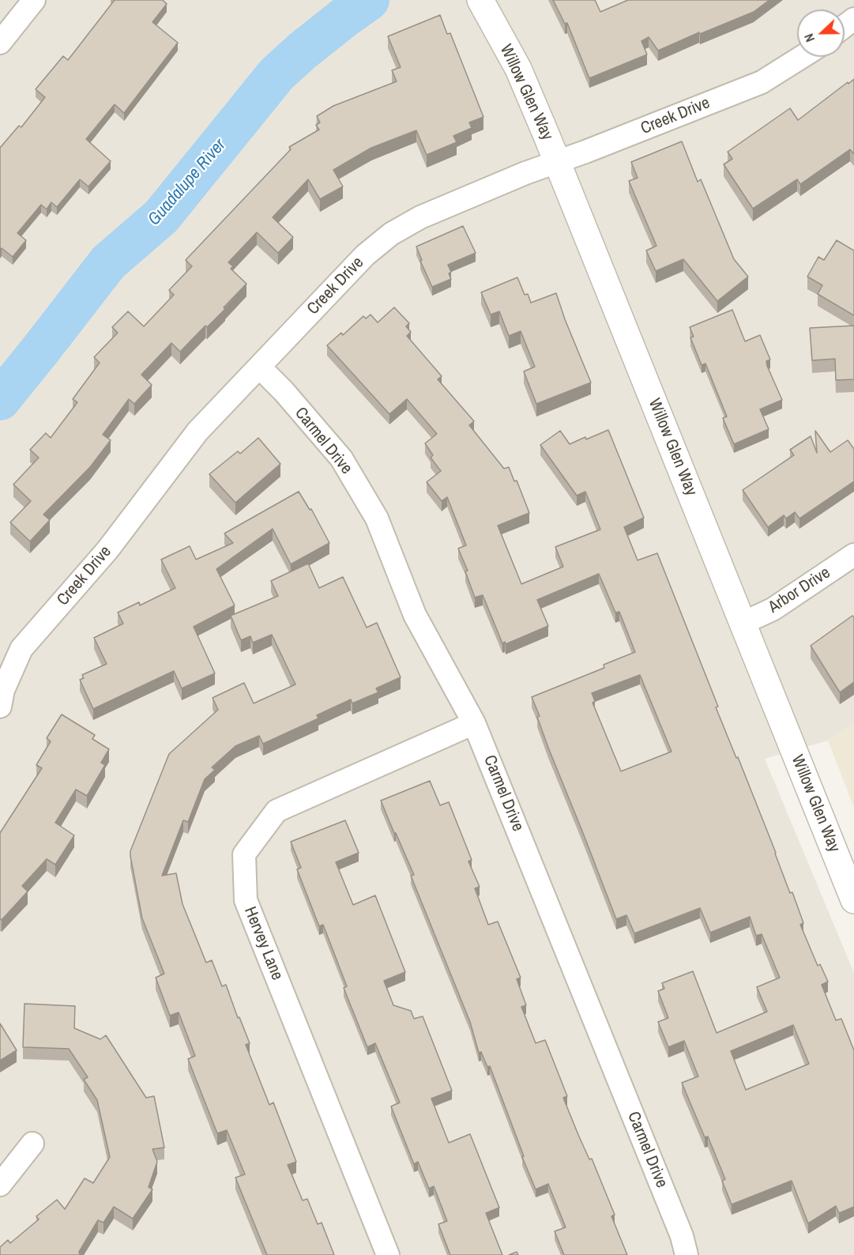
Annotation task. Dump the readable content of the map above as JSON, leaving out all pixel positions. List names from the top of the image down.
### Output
{
  "streets": {
    "street": [
      "Willow Glen Way",
      "Creek Drive",
      "Carmel Drive",
      "Arbor Drive",
      "Hervey Lane"
    ]
  },
  "crossings": [
    ["Willow Glen Way", "Creek Drive"],
    ["Willow Glen Way", "Arbor Drive"],
    ["Creek Drive", "Carmel Drive"],
    ["Carmel Drive", "Hervey Lane"]
  ],
  "water": ["Guadalupe River"],
  "north": "left"
}
